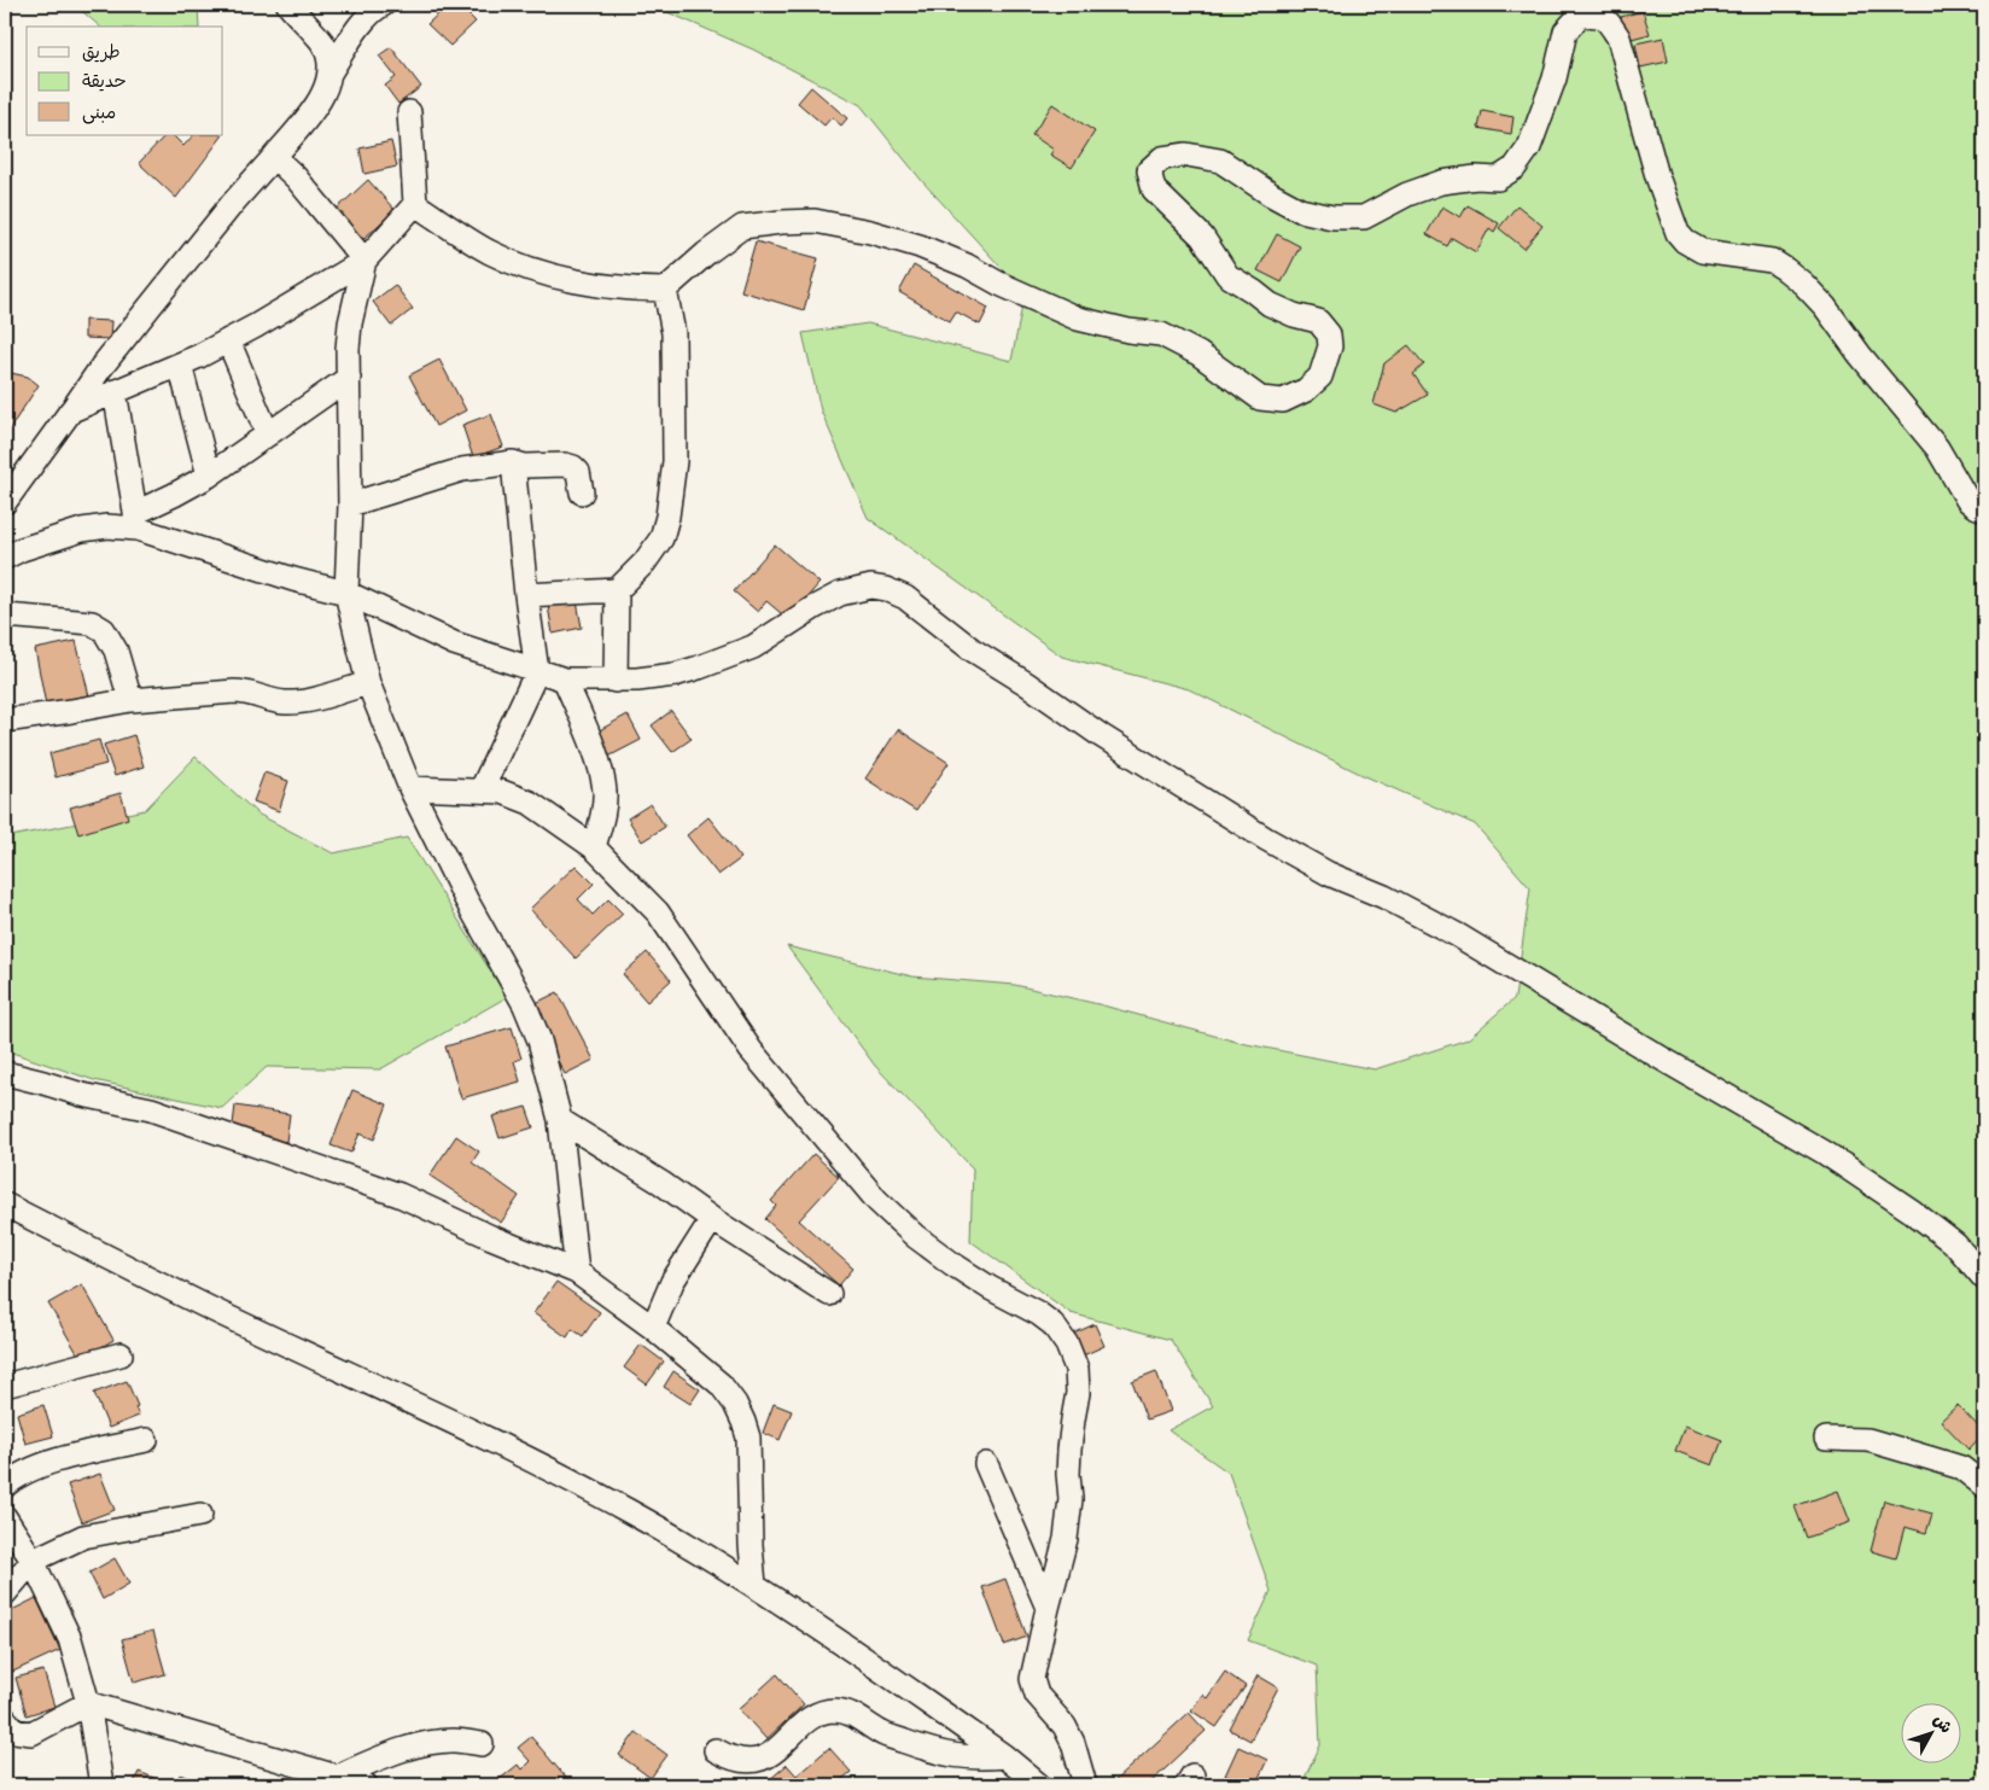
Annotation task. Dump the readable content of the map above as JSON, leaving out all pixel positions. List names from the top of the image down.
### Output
{
  "legend": ["طريق", "حديقة", "مبنى"],
  "north": "top right"
}
